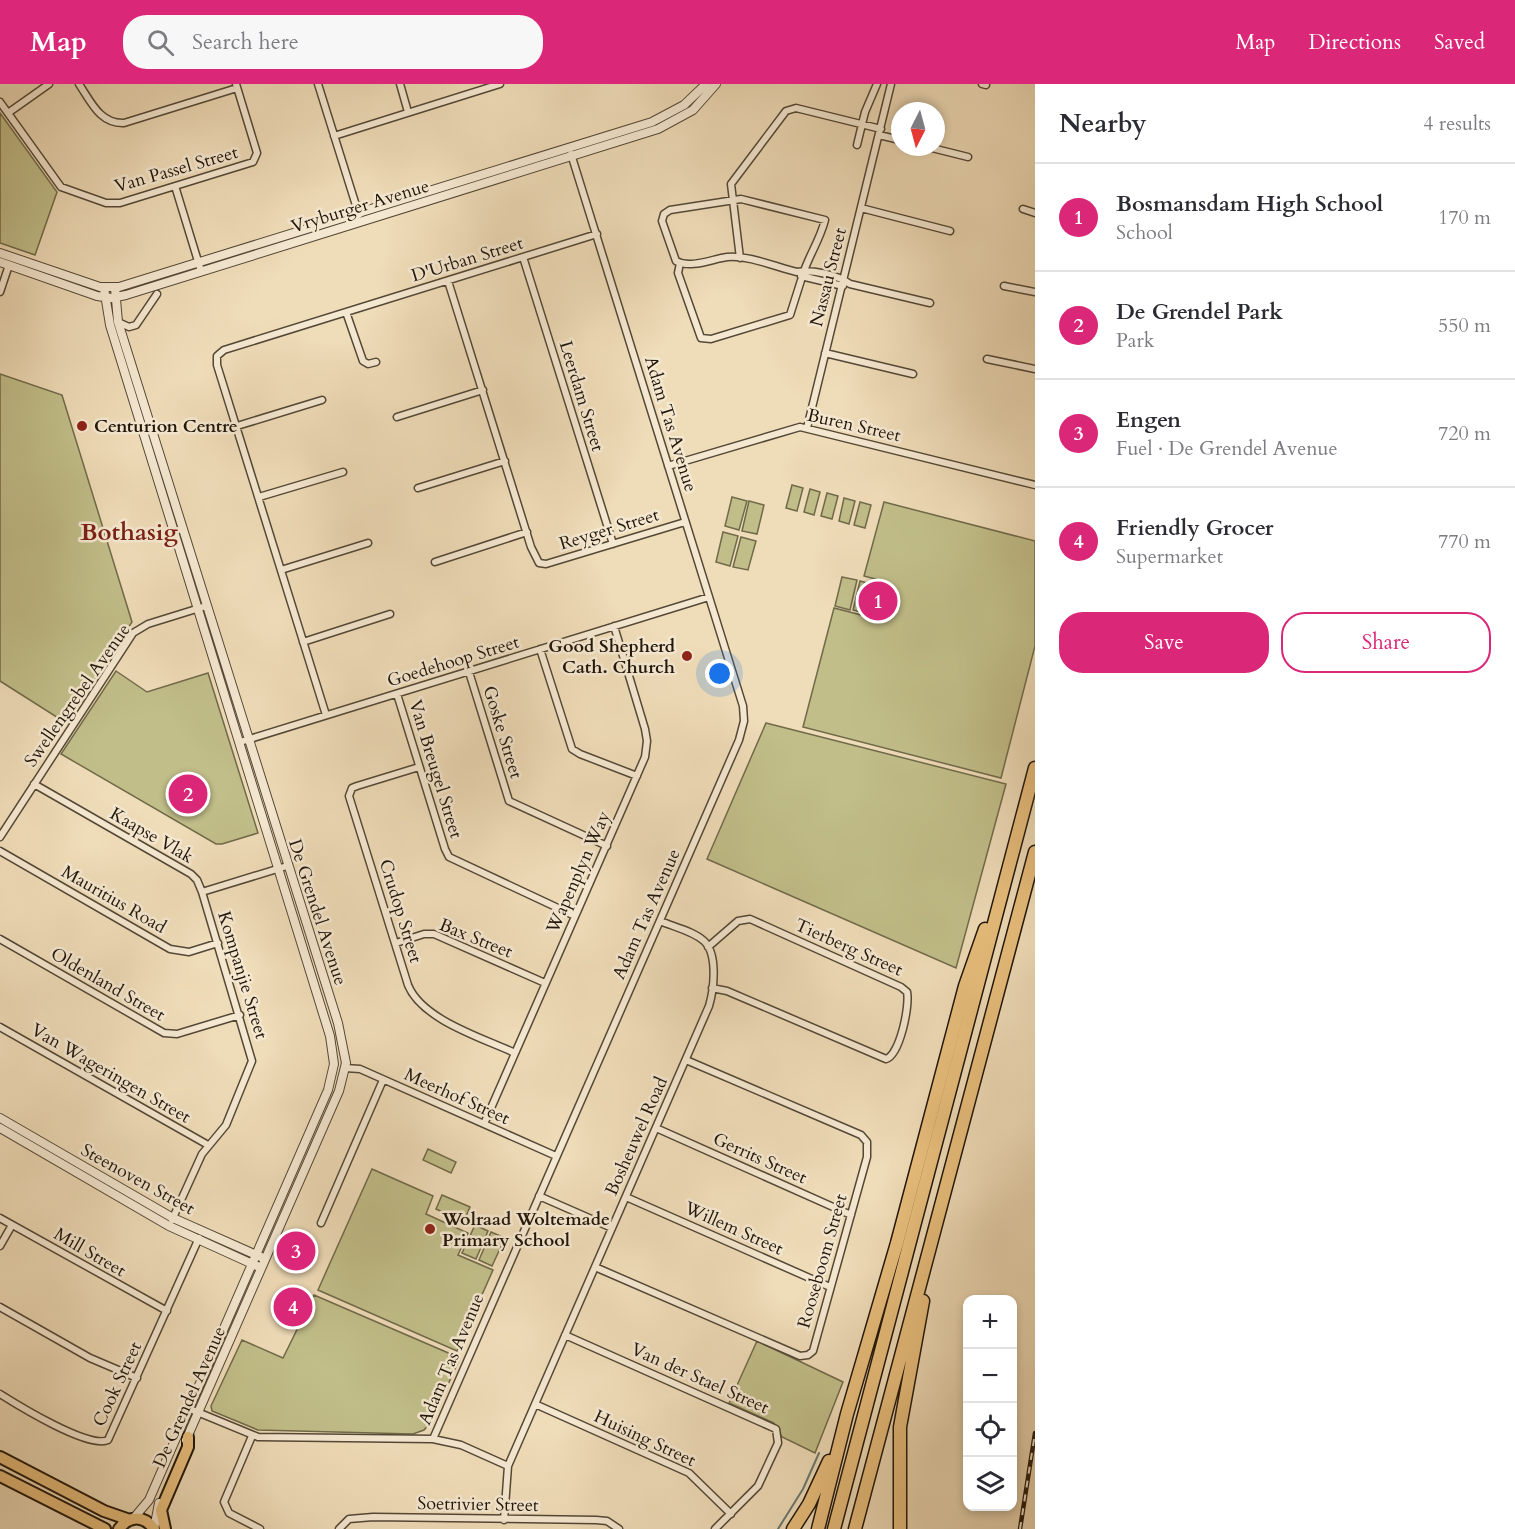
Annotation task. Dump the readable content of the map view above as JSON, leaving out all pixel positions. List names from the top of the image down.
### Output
{
  "streets": {
    "street": [
      "Van Passel Street",
      "Vryburger Avenue",
      "D'Urban Street",
      "Nassau Street",
      "Leerdam Street",
      "Adam Tas Avenue",
      "Buren Street",
      "Reyger Street",
      "Goedehoop Street",
      "Swellengrebel Avenue",
      "Goske Street",
      "Van Breugel Street",
      "Kaapse Vlak",
      "Wapenplyn Way",
      "Mauritius Road",
      "Crudop Street",
      "De Grendel Avenue",
      "Bax Street",
      "Tierberg Street",
      "Kompanjie Street",
      "Oldenland Street",
      "Van Wageringen Street",
      "Meerhof Street",
      "Bosheuwel Road",
      "Gerrits Street",
      "Steenoven Street",
      "Willem Street",
      "Mill Street",
      "Rooseboom Street",
      "Van der Stael Street",
      "Cook Street",
      "Huising Street",
      "Soetrivier Street"
    ]
  },
  "crossings": [
    ["Vryburger Avenue", "Adam Tas Avenue"],
    ["Vryburger Avenue", "De Grendel Avenue"],
    ["D'Urban Street", "Leerdam Street"],
    ["D'Urban Street", "Adam Tas Avenue"],
    ["D'Urban Street", "Reyger Street"],
    ["D'Urban Street", "Goedehoop Street"],
    ["Nassau Street", "Buren Street"],
    ["Leerdam Street", "Reyger Street"],
    ["Adam Tas Avenue", "Buren Street"],
    ["Adam Tas Avenue", "Reyger Street"],
    ["Adam Tas Avenue", "Goedehoop Street"],
    ["Adam Tas Avenue", "De Grendel Avenue"],
    ["Adam Tas Avenue", "Meerhof Street"],
    ["Goedehoop Street", "Goske Street"],
    ["Goedehoop Street", "Van Breugel Street"],
    ["Goedehoop Street", "Wapenplyn Way"],
    ["Goedehoop Street", "De Grendel Avenue"],
    ["Swellengrebel Avenue", "Kaapse Vlak"],
    ["Swellengrebel Avenue", "De Grendel Avenue"],
    ["Goske Street", "Wapenplyn Way"],
    ["Van Breugel Street", "Wapenplyn Way"],
    ["Van Breugel Street", "Crudop Street"],
    ["Kaapse Vlak", "Kompanjie Street"],
    ["Wapenplyn Way", "Crudop Street"],
    ["Wapenplyn Way", "Bax Street"],
    ["Wapenplyn Way", "Meerhof Street"],
    ["Mauritius Road", "Kompanjie Street"],
    ["Crudop Street", "Bax Street"],
    ["De Grendel Avenue", "Meerhof Street"],
    ["De Grendel Avenue", "Steenoven Street"],
    ["Tierberg Street", "Bosheuwel Road"],
    ["Kompanjie Street", "Oldenland Street"],
    ["Kompanjie Street", "Van Wageringen Street"],
    ["Kompanjie Street", "Steenoven Street"],
    ["Bosheuwel Road", "Gerrits Street"],
    ["Bosheuwel Road", "Willem Street"],
    ["Bosheuwel Road", "Rooseboom Street"],
    ["Bosheuwel Road", "Van der Stael Street"],
    ["Bosheuwel Road", "Huising Street"],
    ["Bosheuwel Road", "Soetrivier Street"],
    ["Gerrits Street", "Rooseboom Street"],
    ["Steenoven Street", "Cook Street"],
    ["Willem Street", "Rooseboom Street"],
    ["Mill Street", "Cook Street"],
    ["Van der Stael Street", "Huising Street"]
  ],
  "districts": ["Bothasig"],
  "places": ["Centurion Centre", "Good Shepherd Cath. Church", "Wolraad Woltemade Primary School"],
  "north": "bottom",
  "page": {
    "header": "Map",
    "search": "Search here",
    "nav": ["Map", "Directions", "Saved"],
    "heading": ["Nearby", "4 results"],
    "list": [
      {
        "mark": "1",
        "name": "Bosmansdam High School",
        "note": "School",
        "value": "170 m"
      },
      {
        "mark": "2",
        "name": "De Grendel Park",
        "note": "Park",
        "value": "550 m"
      },
      {
        "mark": "3",
        "name": "Engen",
        "note": "Fuel · De Grendel Avenue",
        "value": "720 m"
      },
      {
        "mark": "4",
        "name": "Friendly Grocer",
        "note": "Supermarket",
        "value": "770 m"
      }
    ],
    "pins": [
      "1",
      "2",
      "3",
      "4"
    ],
    "buttons": ["Save", "Share"],
    "map_buttons": ["+", "−"]
  }
}
